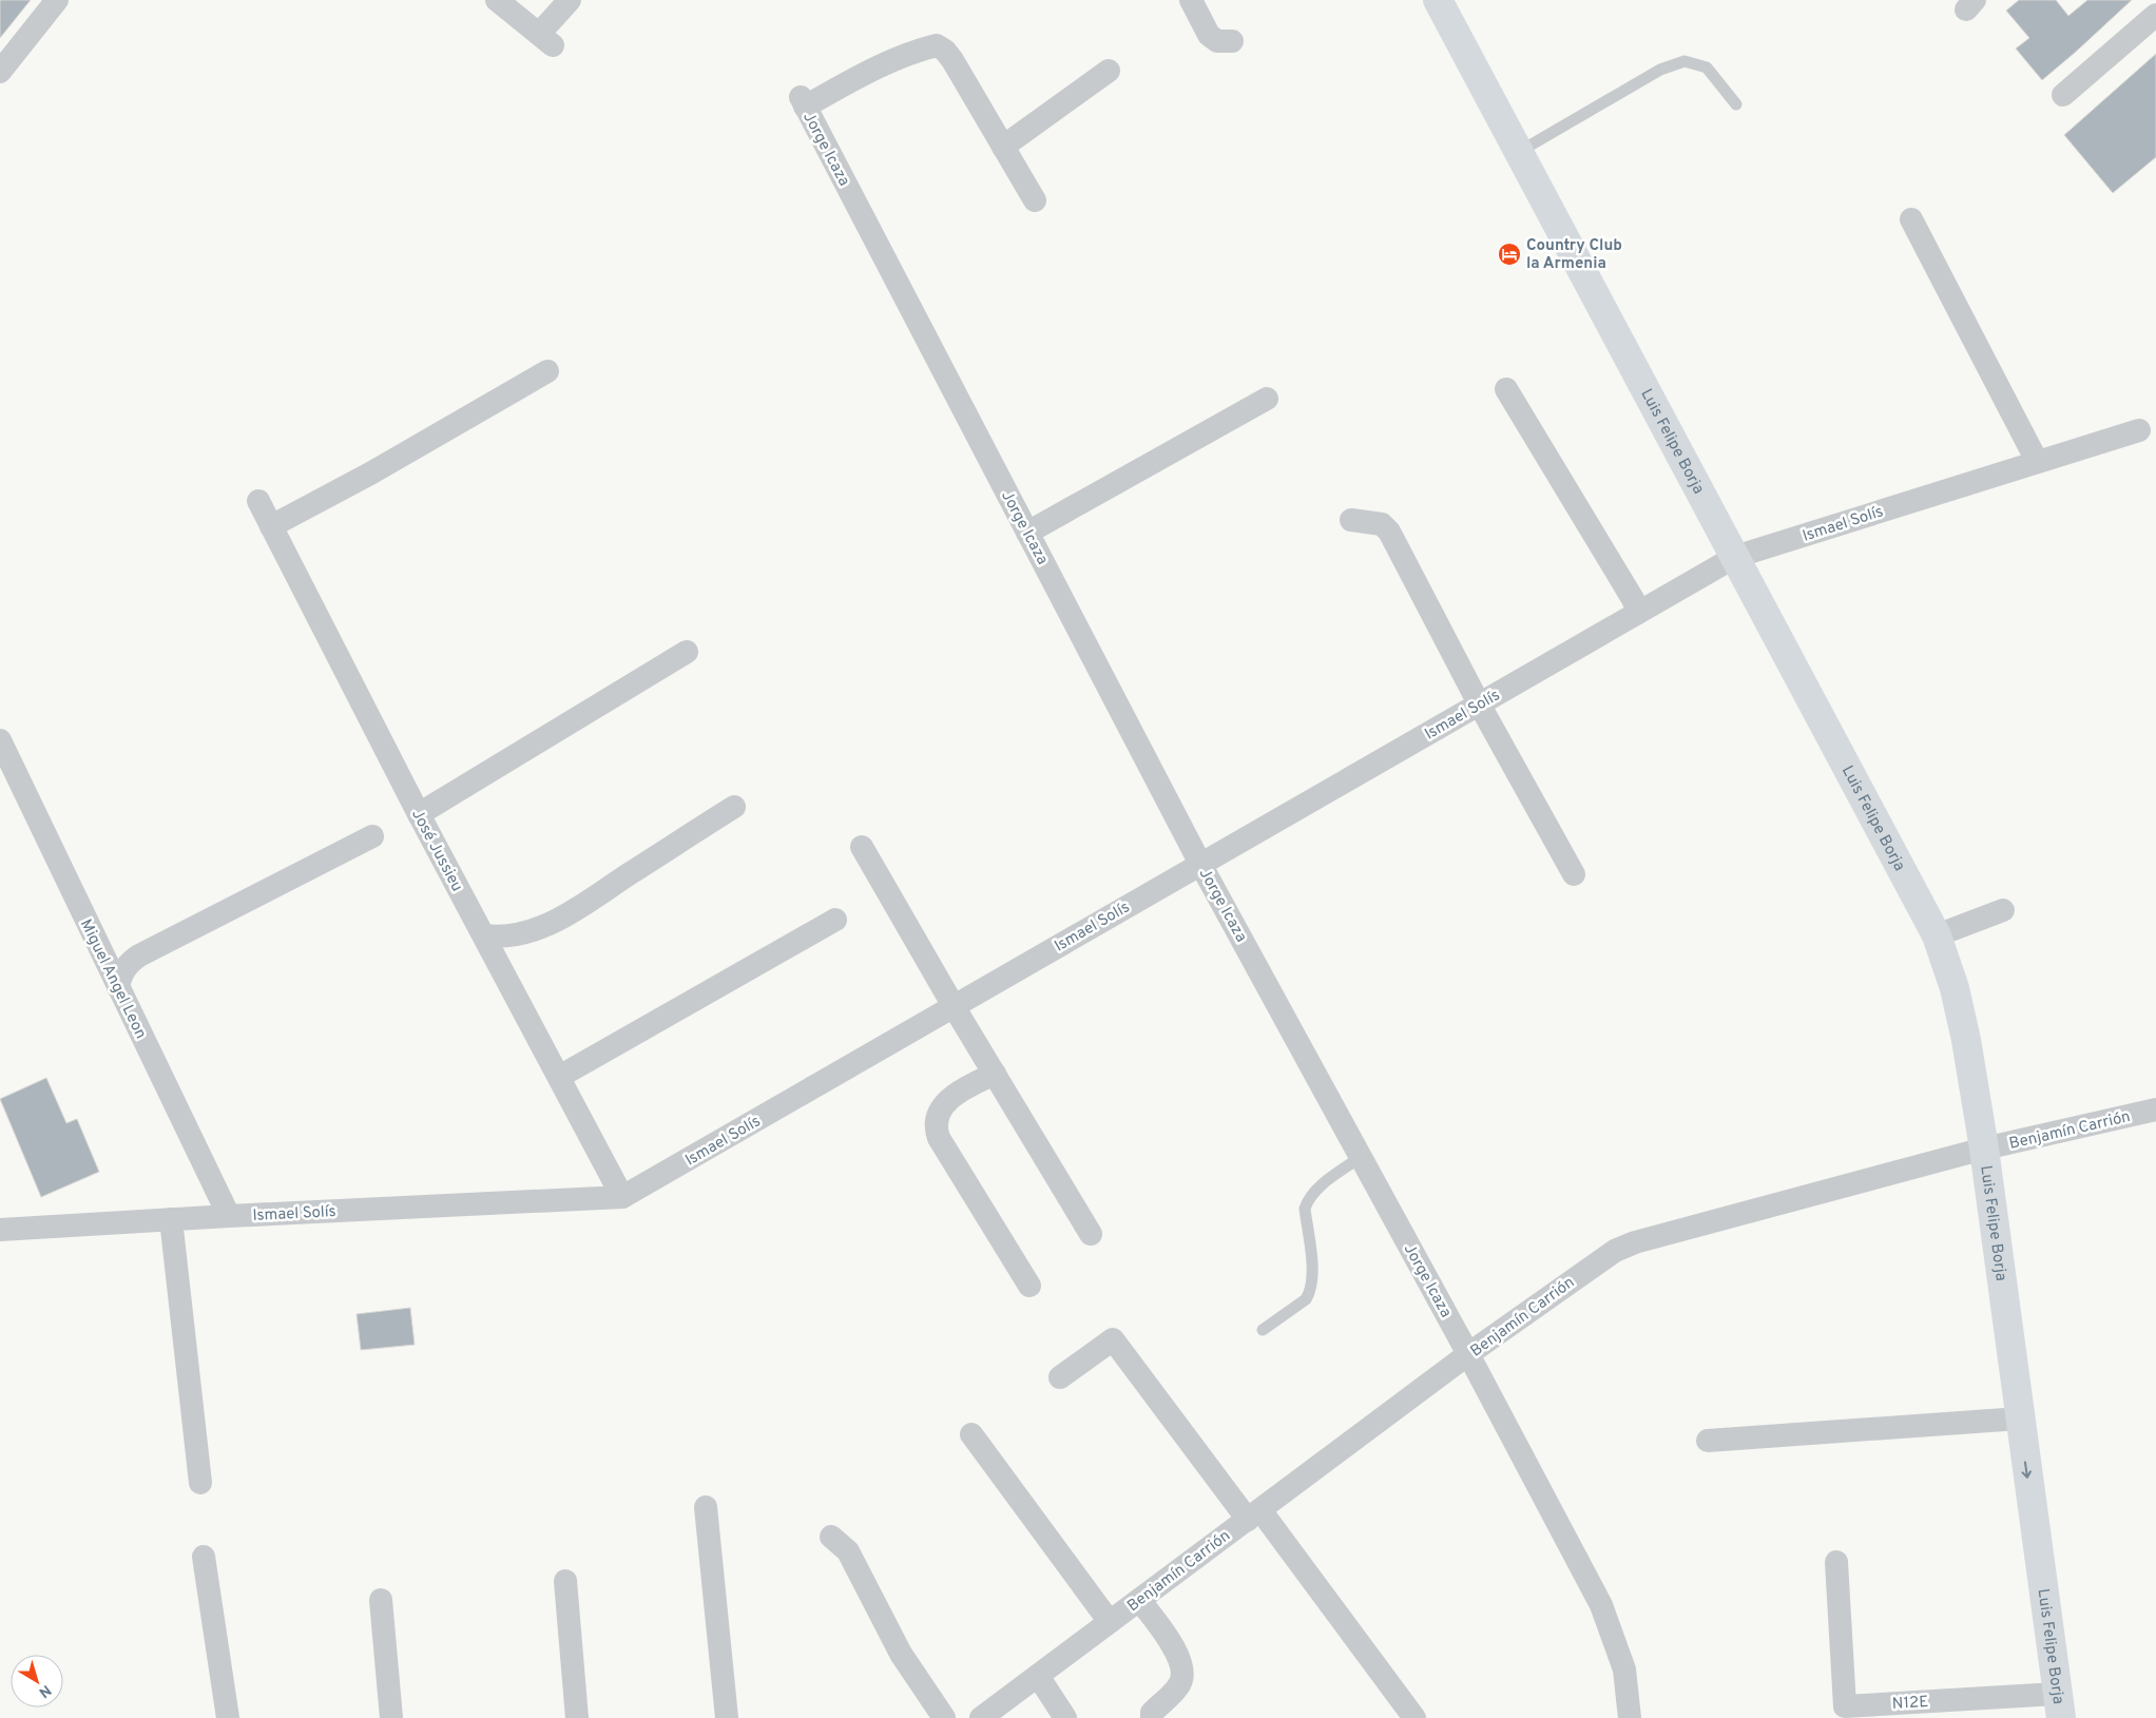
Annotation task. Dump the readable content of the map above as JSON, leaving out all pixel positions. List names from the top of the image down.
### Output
{
  "streets": {
    "street": [
      "Jorge Icaza",
      "Luis Felipe Borja",
      "Ismael Solís",
      "José Jussieu",
      "Miguel Angel Leon",
      "Benjamín Carrión",
      "N12E"
    ]
  },
  "crossings": [
    ["Jorge Icaza", "Ismael Solís"],
    ["Jorge Icaza", "Benjamín Carrión"],
    ["Luis Felipe Borja", "Ismael Solís"],
    ["Luis Felipe Borja", "Benjamín Carrión"],
    ["Luis Felipe Borja", "N12E"],
    ["Ismael Solís", "José Jussieu"],
    ["Ismael Solís", "Miguel Angel Leon"]
  ],
  "places": {
    "hotel": ["Country Club la Armenia"]
  },
  "north": "bottom right"
}
